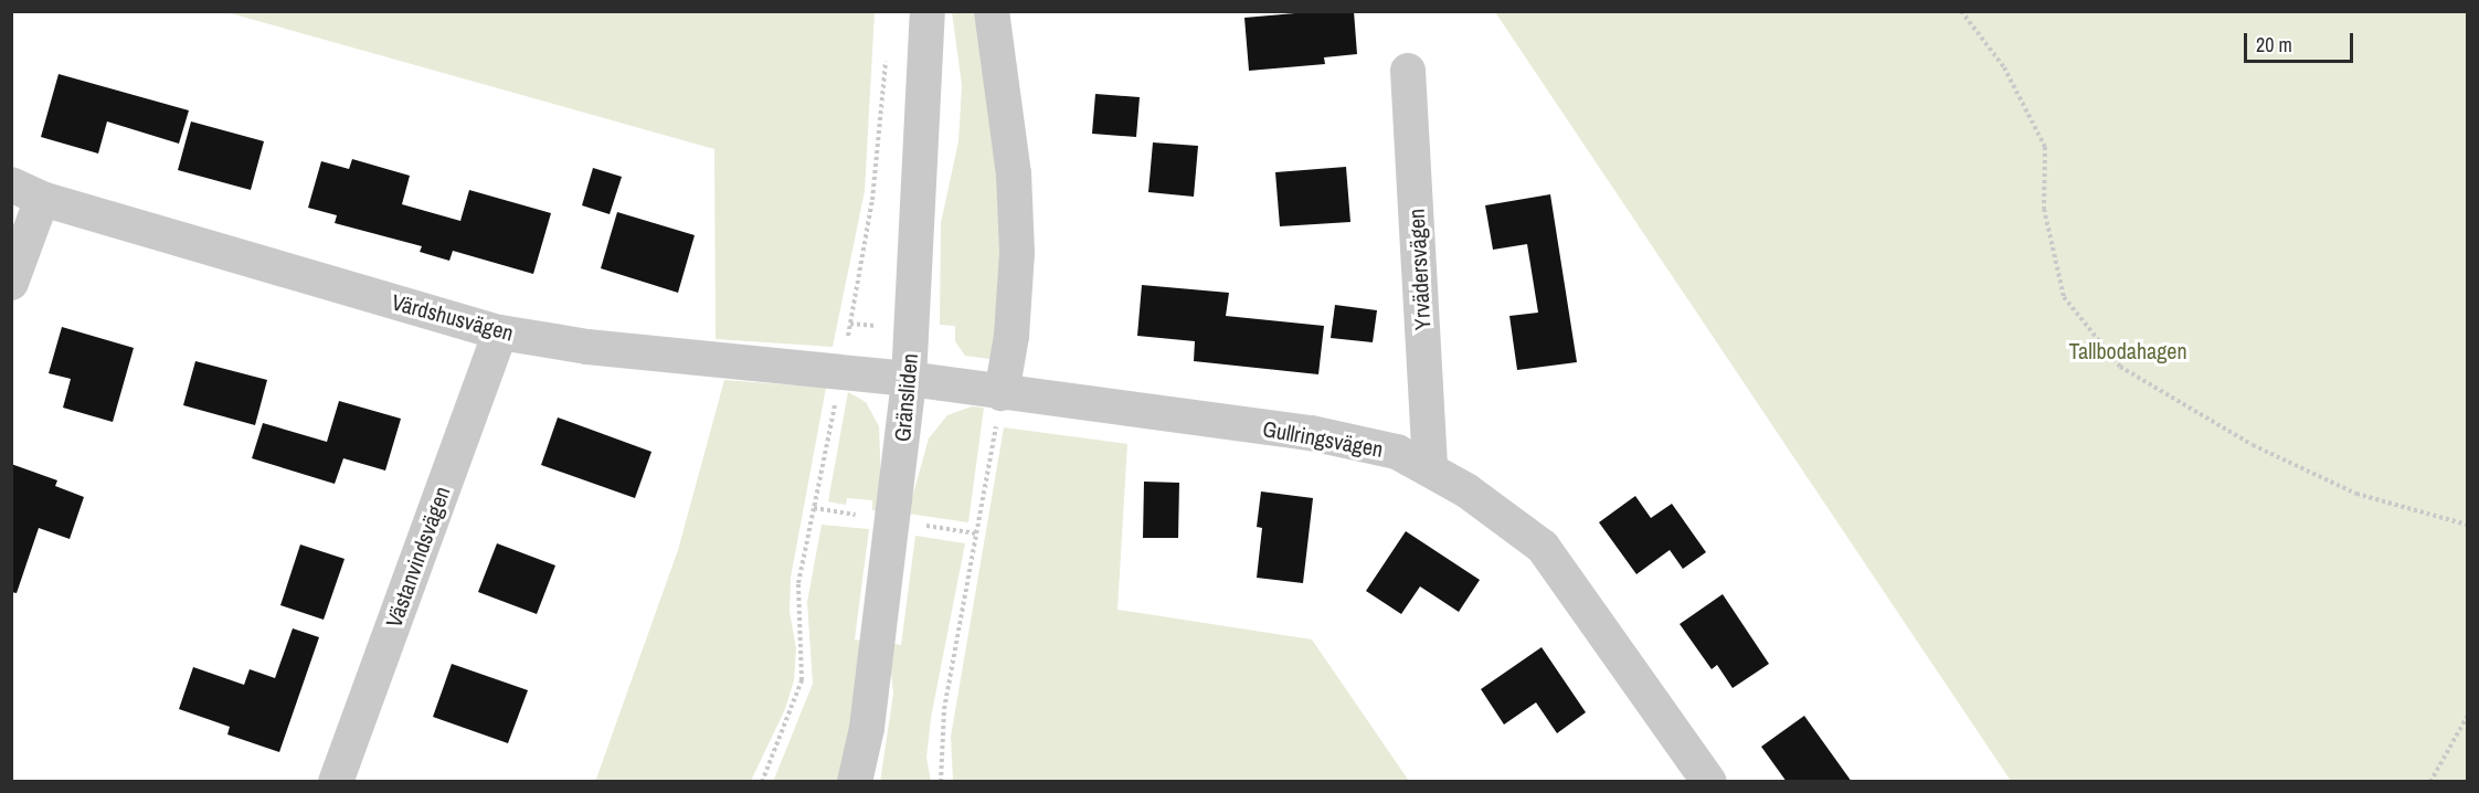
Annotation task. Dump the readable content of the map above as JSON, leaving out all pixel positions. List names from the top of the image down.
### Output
{
  "streets": {
    "street": [
      "Yrvädersvägen",
      "Värdshusvägen",
      "Gränsliden",
      "Gullringsvägen",
      "Västanvindsvägen"
    ]
  },
  "crossings": [
    ["Yrvädersvägen", "Gullringsvägen"],
    ["Värdshusvägen", "Gränsliden"],
    ["Värdshusvägen", "Gullringsvägen"],
    ["Värdshusvägen", "Västanvindsvägen"],
    ["Gränsliden", "Gullringsvägen"]
  ],
  "parks": ["Tallbodahagen"],
  "scale_bar": "20 m"
}
